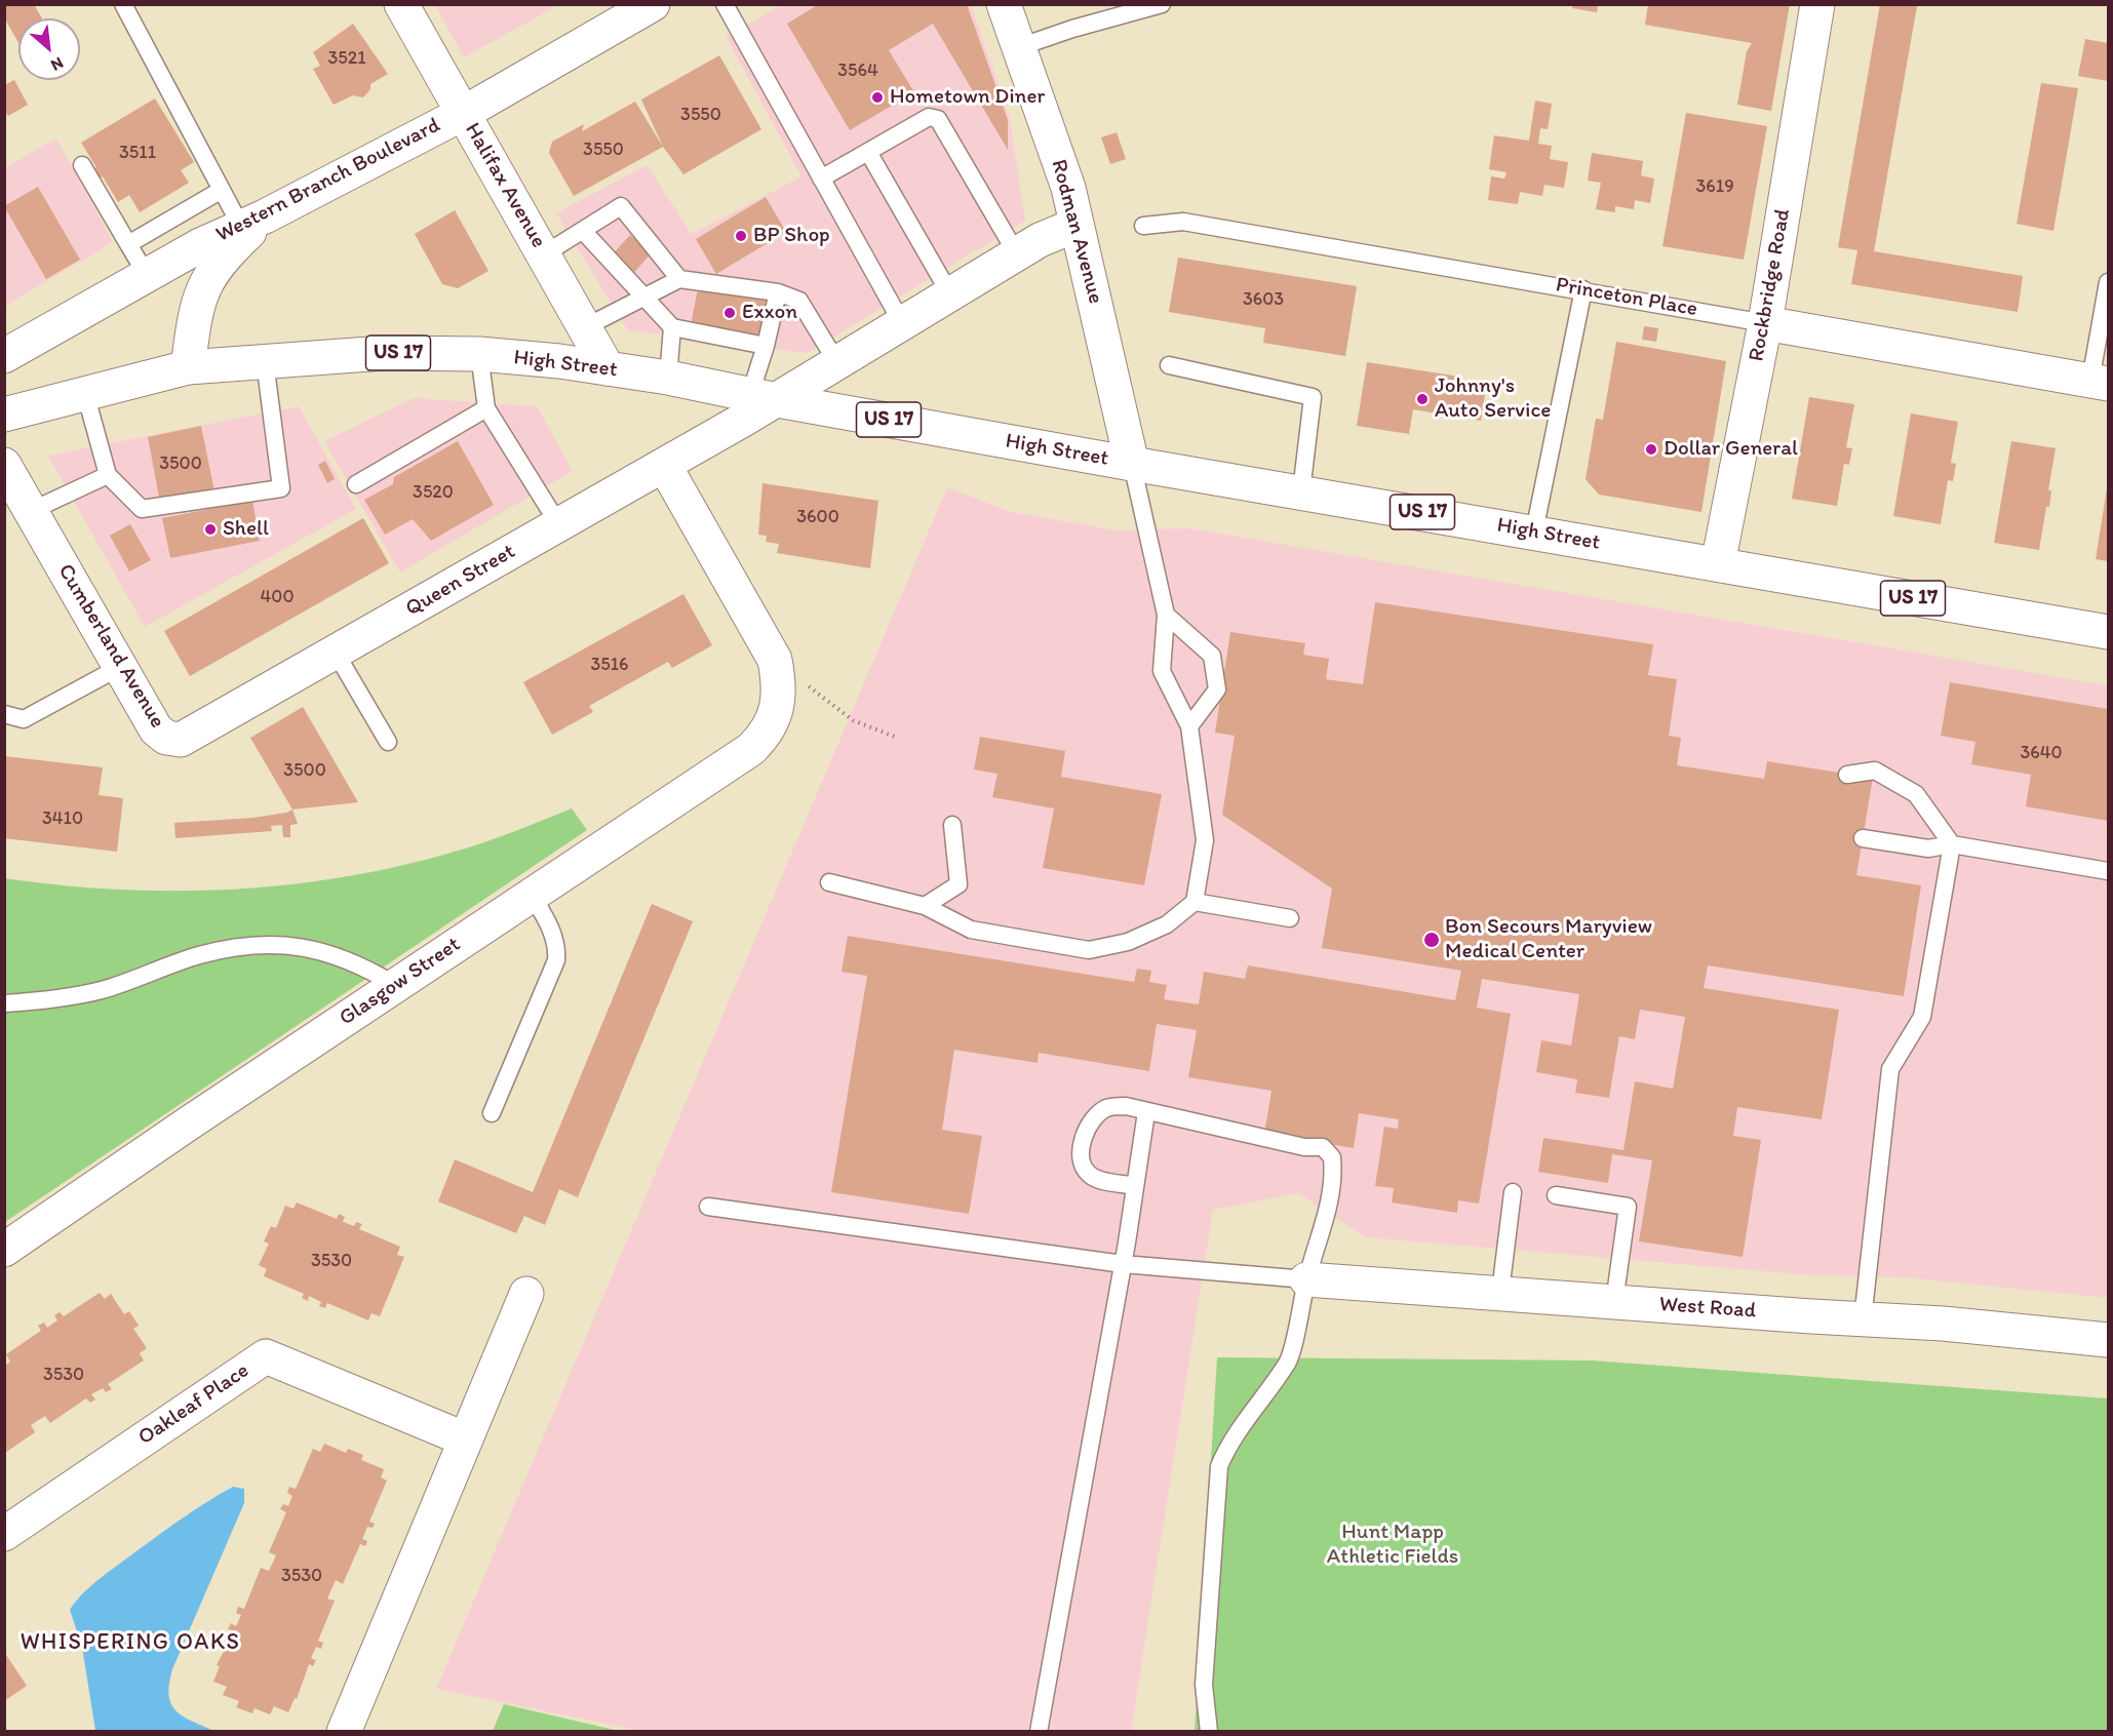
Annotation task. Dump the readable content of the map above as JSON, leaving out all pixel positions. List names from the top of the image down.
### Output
{
  "streets": {
    "street": [
      "Western Branch Boulevard",
      "Halifax Avenue",
      "Rodman Avenue",
      "Rockbridge Road",
      "Princeton Place",
      "US 17",
      "High Street",
      "Queen Street",
      "Cumberland Avenue",
      "Glasgow Street",
      "West Road",
      "Oakleaf Place"
    ]
  },
  "crossings": [
    ["Western Branch Boulevard", "Halifax Avenue"],
    ["Halifax Avenue", "High Street"],
    ["Rodman Avenue", "High Street"],
    ["Rodman Avenue", "Queen Street"],
    ["Rockbridge Road", "Princeton Place"],
    ["Rockbridge Road", "High Street"],
    ["High Street", "Queen Street"],
    ["Queen Street", "Cumberland Avenue"]
  ],
  "districts": ["WHISPERING OAKS"],
  "parks": ["Hunt Mapp Athletic Fields"],
  "places": [
    "Hometown Diner",
    "BP Shop",
    "Exxon",
    "Johnny's Auto Service",
    "Dollar General",
    "Shell",
    "Bon Secours Maryview Medical Center"
  ],
  "house_numbers": [
    "3521",
    "3564",
    "3550",
    "3550",
    "3511",
    "3619",
    "3603",
    "3500",
    "3520",
    "3600",
    "400",
    "3516",
    "3640",
    "3500",
    "3410",
    "3530",
    "3530",
    "3530"
  ],
  "north": "bottom right"
}
